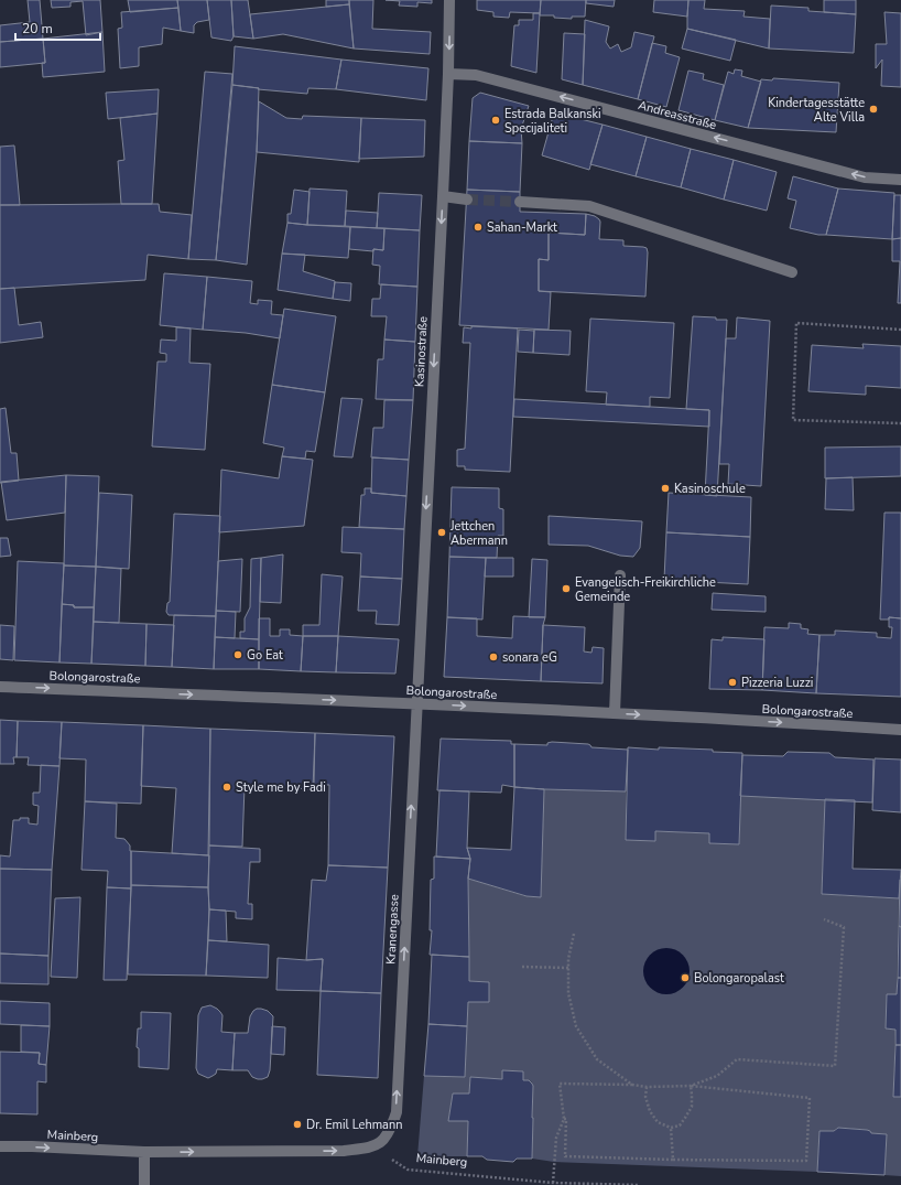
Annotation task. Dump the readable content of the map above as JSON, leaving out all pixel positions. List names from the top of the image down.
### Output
{
  "streets": {
    "street": [
      "Andreasstraße",
      "Kasinostraße",
      "Bolongarostraße",
      "Kranengasse",
      "Mainberg"
    ]
  },
  "crossings": [
    ["Andreasstraße", "Kasinostraße"],
    ["Kasinostraße", "Bolongarostraße"],
    ["Kasinostraße", "Kranengasse"],
    ["Bolongarostraße", "Kranengasse"],
    ["Kranengasse", "Mainberg"]
  ],
  "one_way": [
    "Andreasstraße",
    "Kasinostraße",
    "Bolongarostraße",
    "Kranengasse",
    "Mainberg"
  ],
  "places": [
    "Kindertagesstätte Alte Villa",
    "Estrada Balkanski Specijaliteti",
    "Sahan-Markt",
    "Kasinoschule",
    "Jettchen Abermann",
    "Evangelisch-Freikirchliche Gemeinde",
    "Go Eat",
    "sonara eG",
    "Pizzeria Luzzi",
    "Style me by Fadi",
    "Bolongaropalast",
    "Dr. Emil Lehmann"
  ],
  "scale_bar": "20 m"
}
